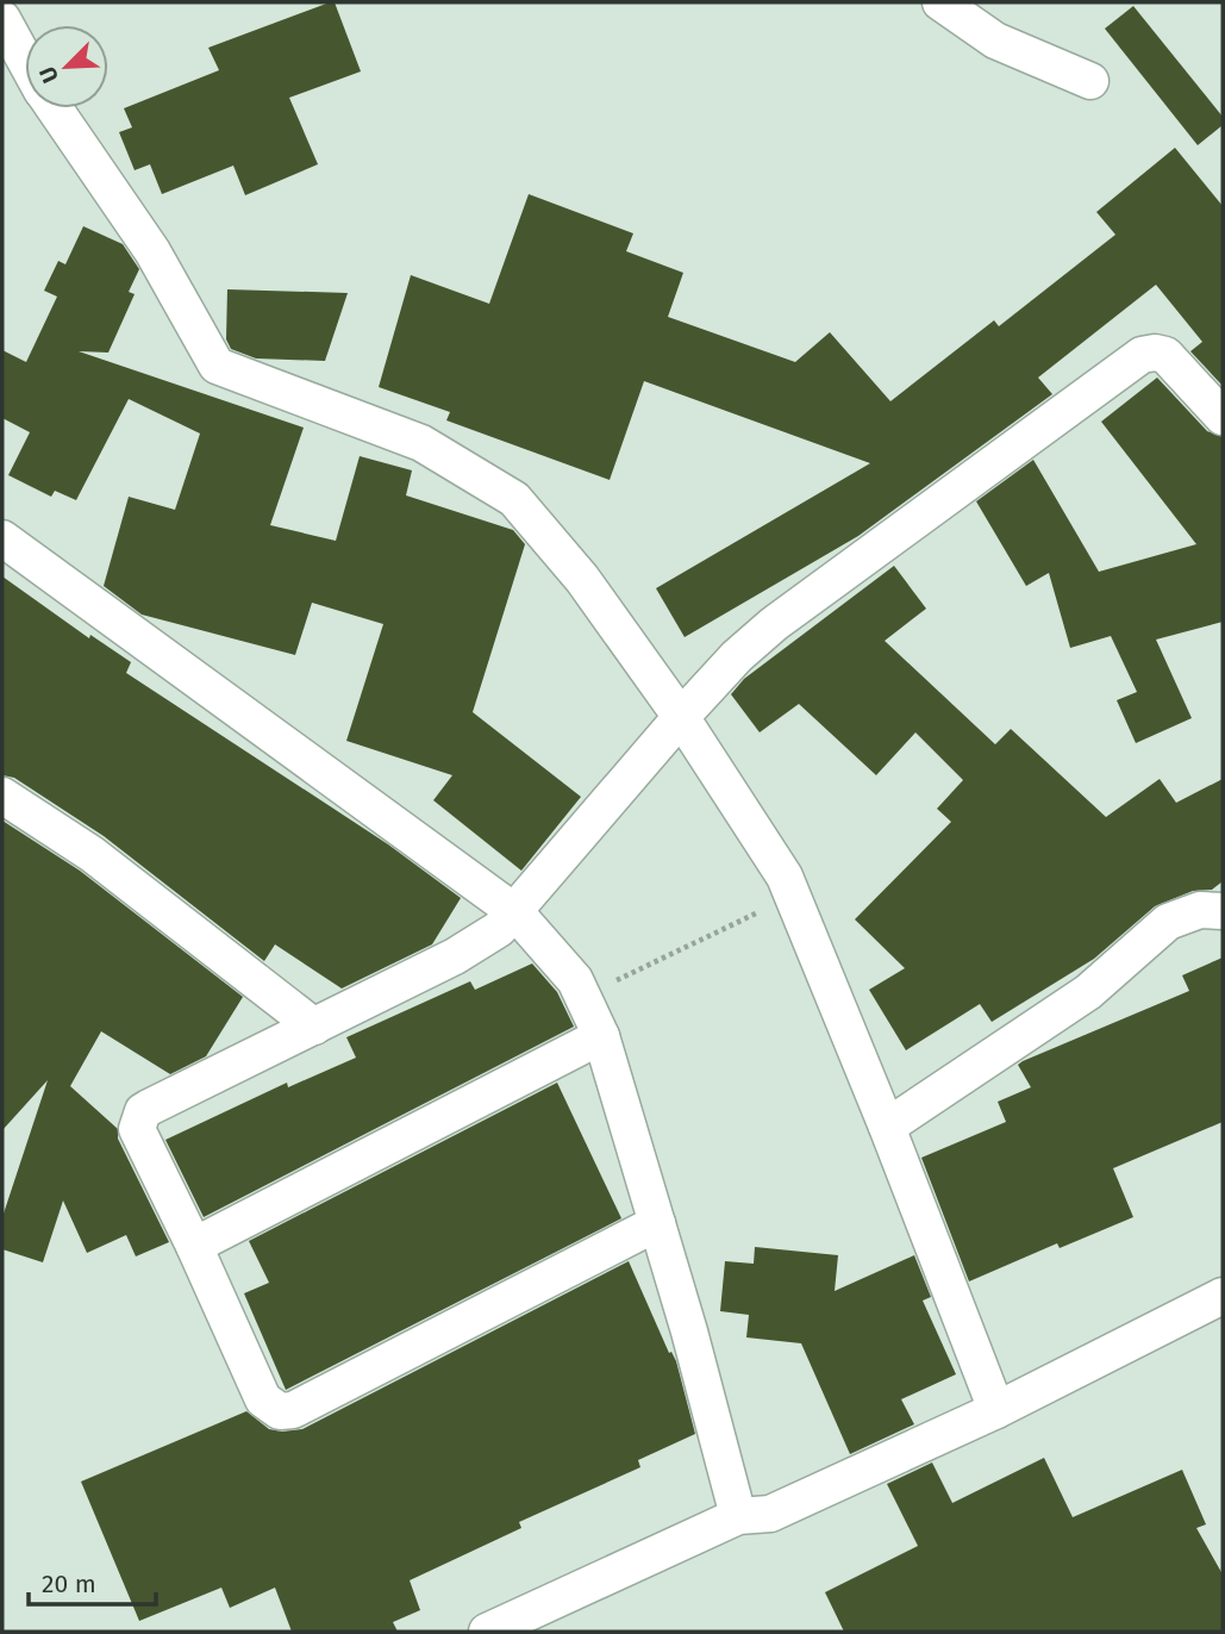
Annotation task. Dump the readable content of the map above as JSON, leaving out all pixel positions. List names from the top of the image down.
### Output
{
  "scale_bar": "20 m",
  "north": "bottom left"
}
